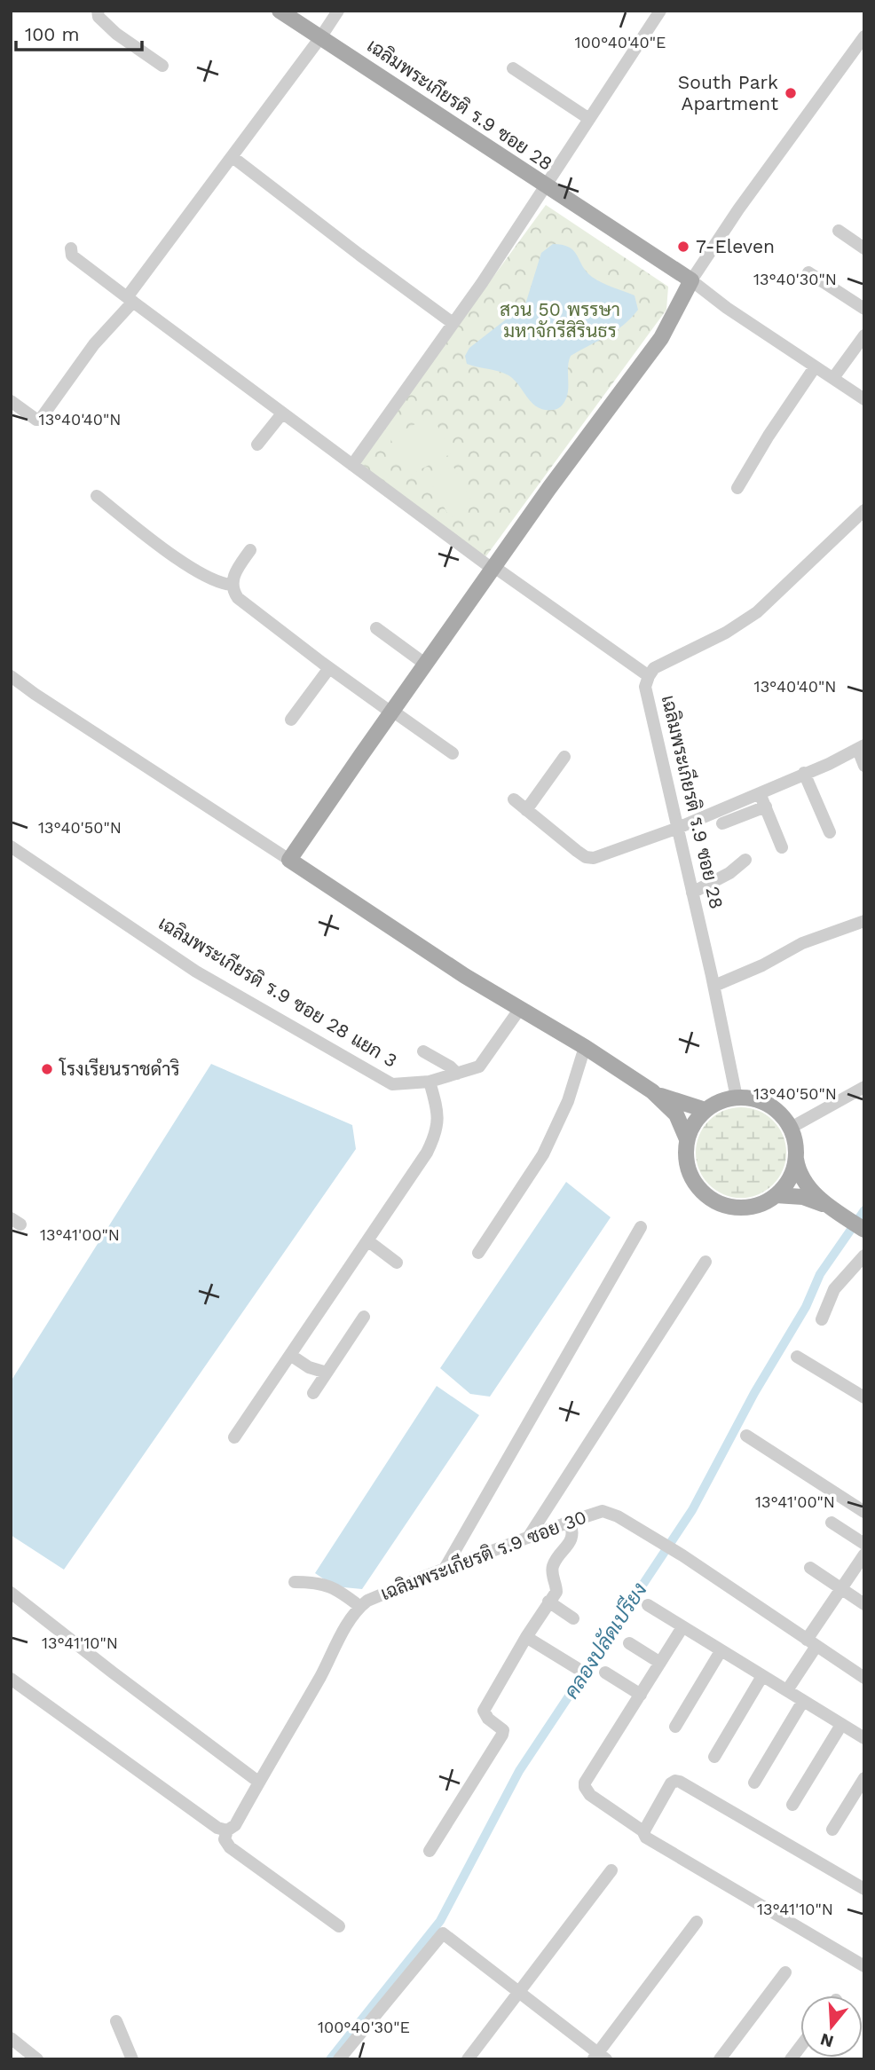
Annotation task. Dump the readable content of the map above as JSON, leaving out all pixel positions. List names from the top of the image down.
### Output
{
  "streets": {
    "main road": ["เฉลิมพระเกียรติ ร.9 ซอย 28"],
    "street": ["เฉลิมพระเกียรติ ร.9 ซอย 28 แยก 3", "เฉลิมพระเกียรติ ร.9 ซอย 30"]
  },
  "water": ["คลองปลัดเปรียง"],
  "parks": ["สวน 50 พรรษา มหาจักรีสิรินธร"],
  "places": ["South Park Apartment", "7-Eleven", "โรงเรียนราชดำริ"],
  "scale_bar": "100 m",
  "north": "bottom",
  "coordinates": [
    "100°40'40\"E",
    "13°40'30\"N",
    "13°40'40\"N",
    "13°40'50\"N",
    "13°41'00\"N",
    "13°41'10\"N",
    "100°40'30\"E"
  ]
}
